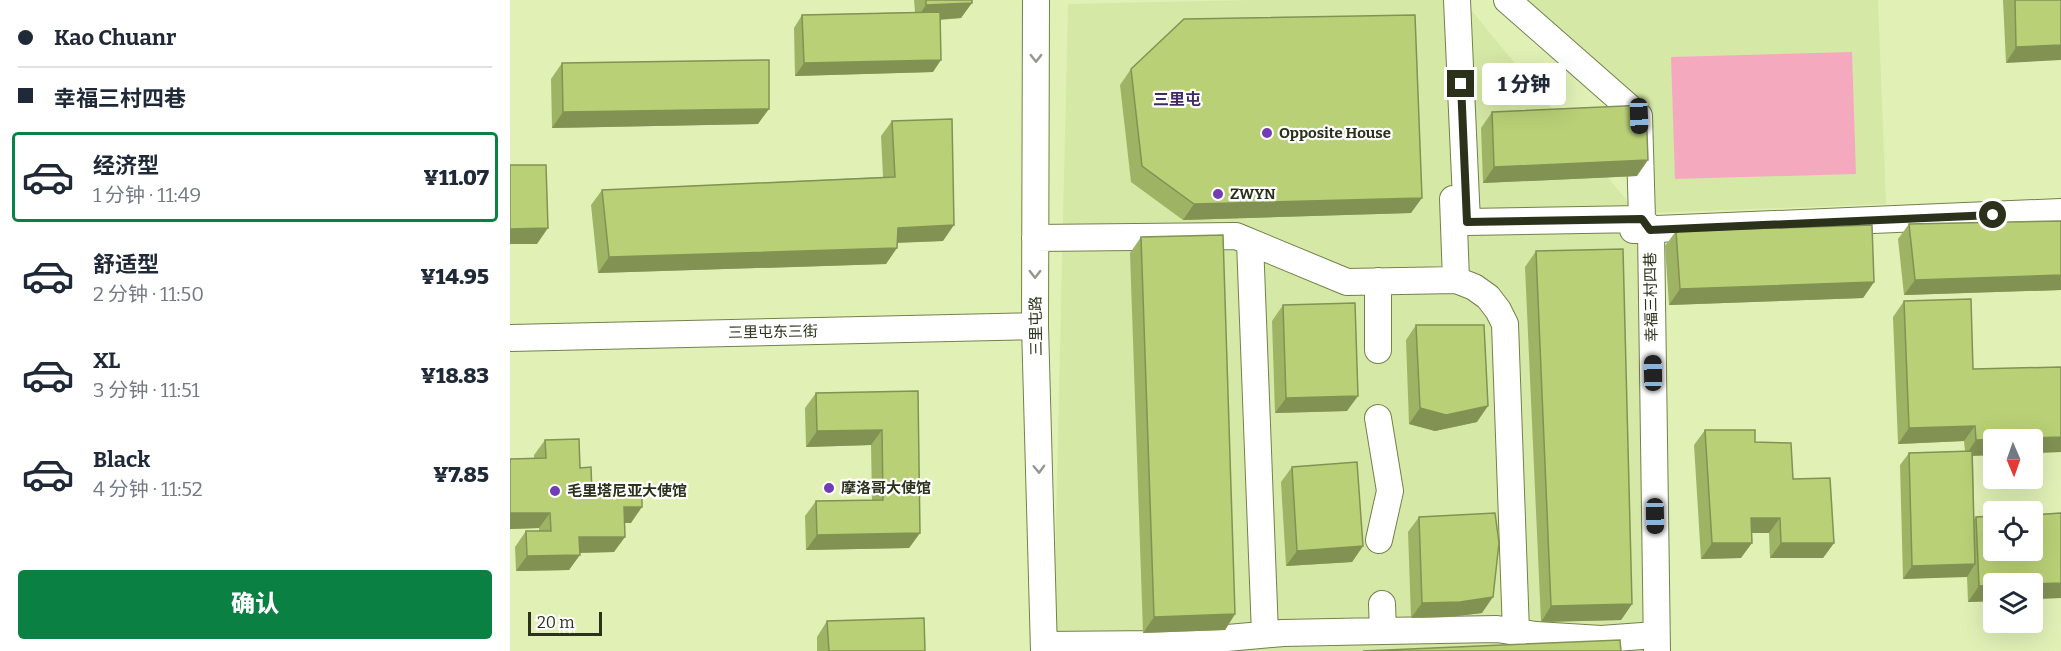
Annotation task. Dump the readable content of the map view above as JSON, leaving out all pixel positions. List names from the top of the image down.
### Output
{
  "streets": {
    "street": ["幸福三村四巷", "三里屯路", "三里屯东三街"]
  },
  "crossings": [
    ["三里屯路", "三里屯东三街"]
  ],
  "districts": ["三里屯"],
  "places": [
    "Opposite House",
    "ZWYN",
    "摩洛哥大使馆",
    "毛里塔尼亚大使馆"
  ],
  "scale_bar": "20 m",
  "north": "bottom",
  "page": {
    "banner": ["Kao Chuanr", "幸福三村四巷"],
    "bubble": "1 分钟",
    "list": [
      {
        "name": "经济型",
        "note": "1 分钟 · 11:49",
        "value": "¥11.07"
      },
      {
        "name": "舒适型",
        "note": "2 分钟 · 11:50",
        "value": "¥14.95"
      },
      {
        "name": "XL",
        "note": "3 分钟 · 11:51",
        "value": "¥18.83"
      },
      {
        "name": "Black",
        "note": "4 分钟 · 11:52",
        "value": "¥7.85"
      }
    ],
    "buttons": "确认",
    "scale": "20 m"
  }
}
